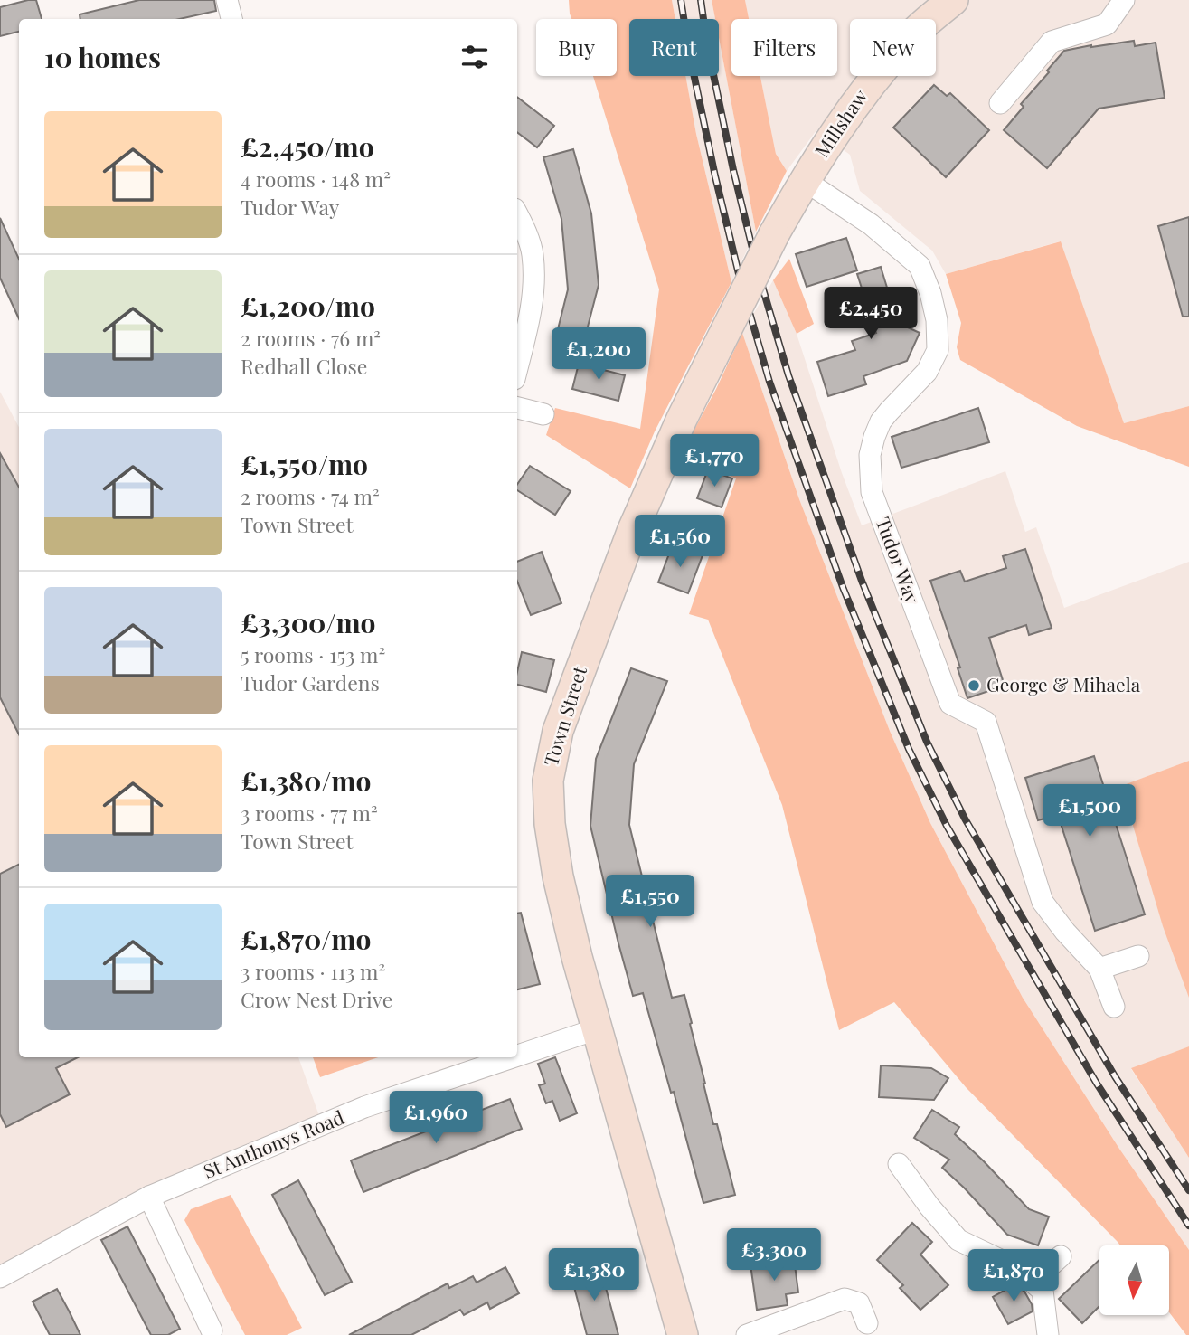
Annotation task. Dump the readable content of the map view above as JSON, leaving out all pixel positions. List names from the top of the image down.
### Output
{
  "streets": {
    "street": [
      "Millshaw",
      "Tudor Way",
      "Town Street",
      "St Anthonys Road"
    ]
  },
  "crossings": [
    ["Millshaw", "Tudor Way"],
    ["Millshaw", "Town Street"],
    ["Town Street", "St Anthonys Road"]
  ],
  "places": ["George & Mihaela"],
  "north": "bottom",
  "page": {
    "chip": [
      "Buy",
      "Rent",
      "Filters",
      "New"
    ],
    "heading": "10 homes",
    "list": [
      {
        "name": "£2,450/mo",
        "note": "4 rooms · 148 m² · Tudor Way"
      },
      {
        "name": "£1,200/mo",
        "note": "2 rooms · 76 m² · Redhall Close"
      },
      {
        "name": "£1,550/mo",
        "note": "2 rooms · 74 m² · Town Street"
      },
      {
        "name": "£3,300/mo",
        "note": "5 rooms · 153 m² · Tudor Gardens"
      },
      {
        "name": "£1,380/mo",
        "note": "3 rooms · 77 m² · Town Street"
      },
      {
        "name": "£1,870/mo",
        "note": "3 rooms · 113 m² · Crow Nest Drive"
      }
    ],
    "price": [
      "£2,450",
      "£1,200",
      "£1,770",
      "£1,560",
      "£1,500",
      "£1,550",
      "£1,960",
      "£3,300",
      "£1,380",
      "£1,870"
    ]
  }
}
